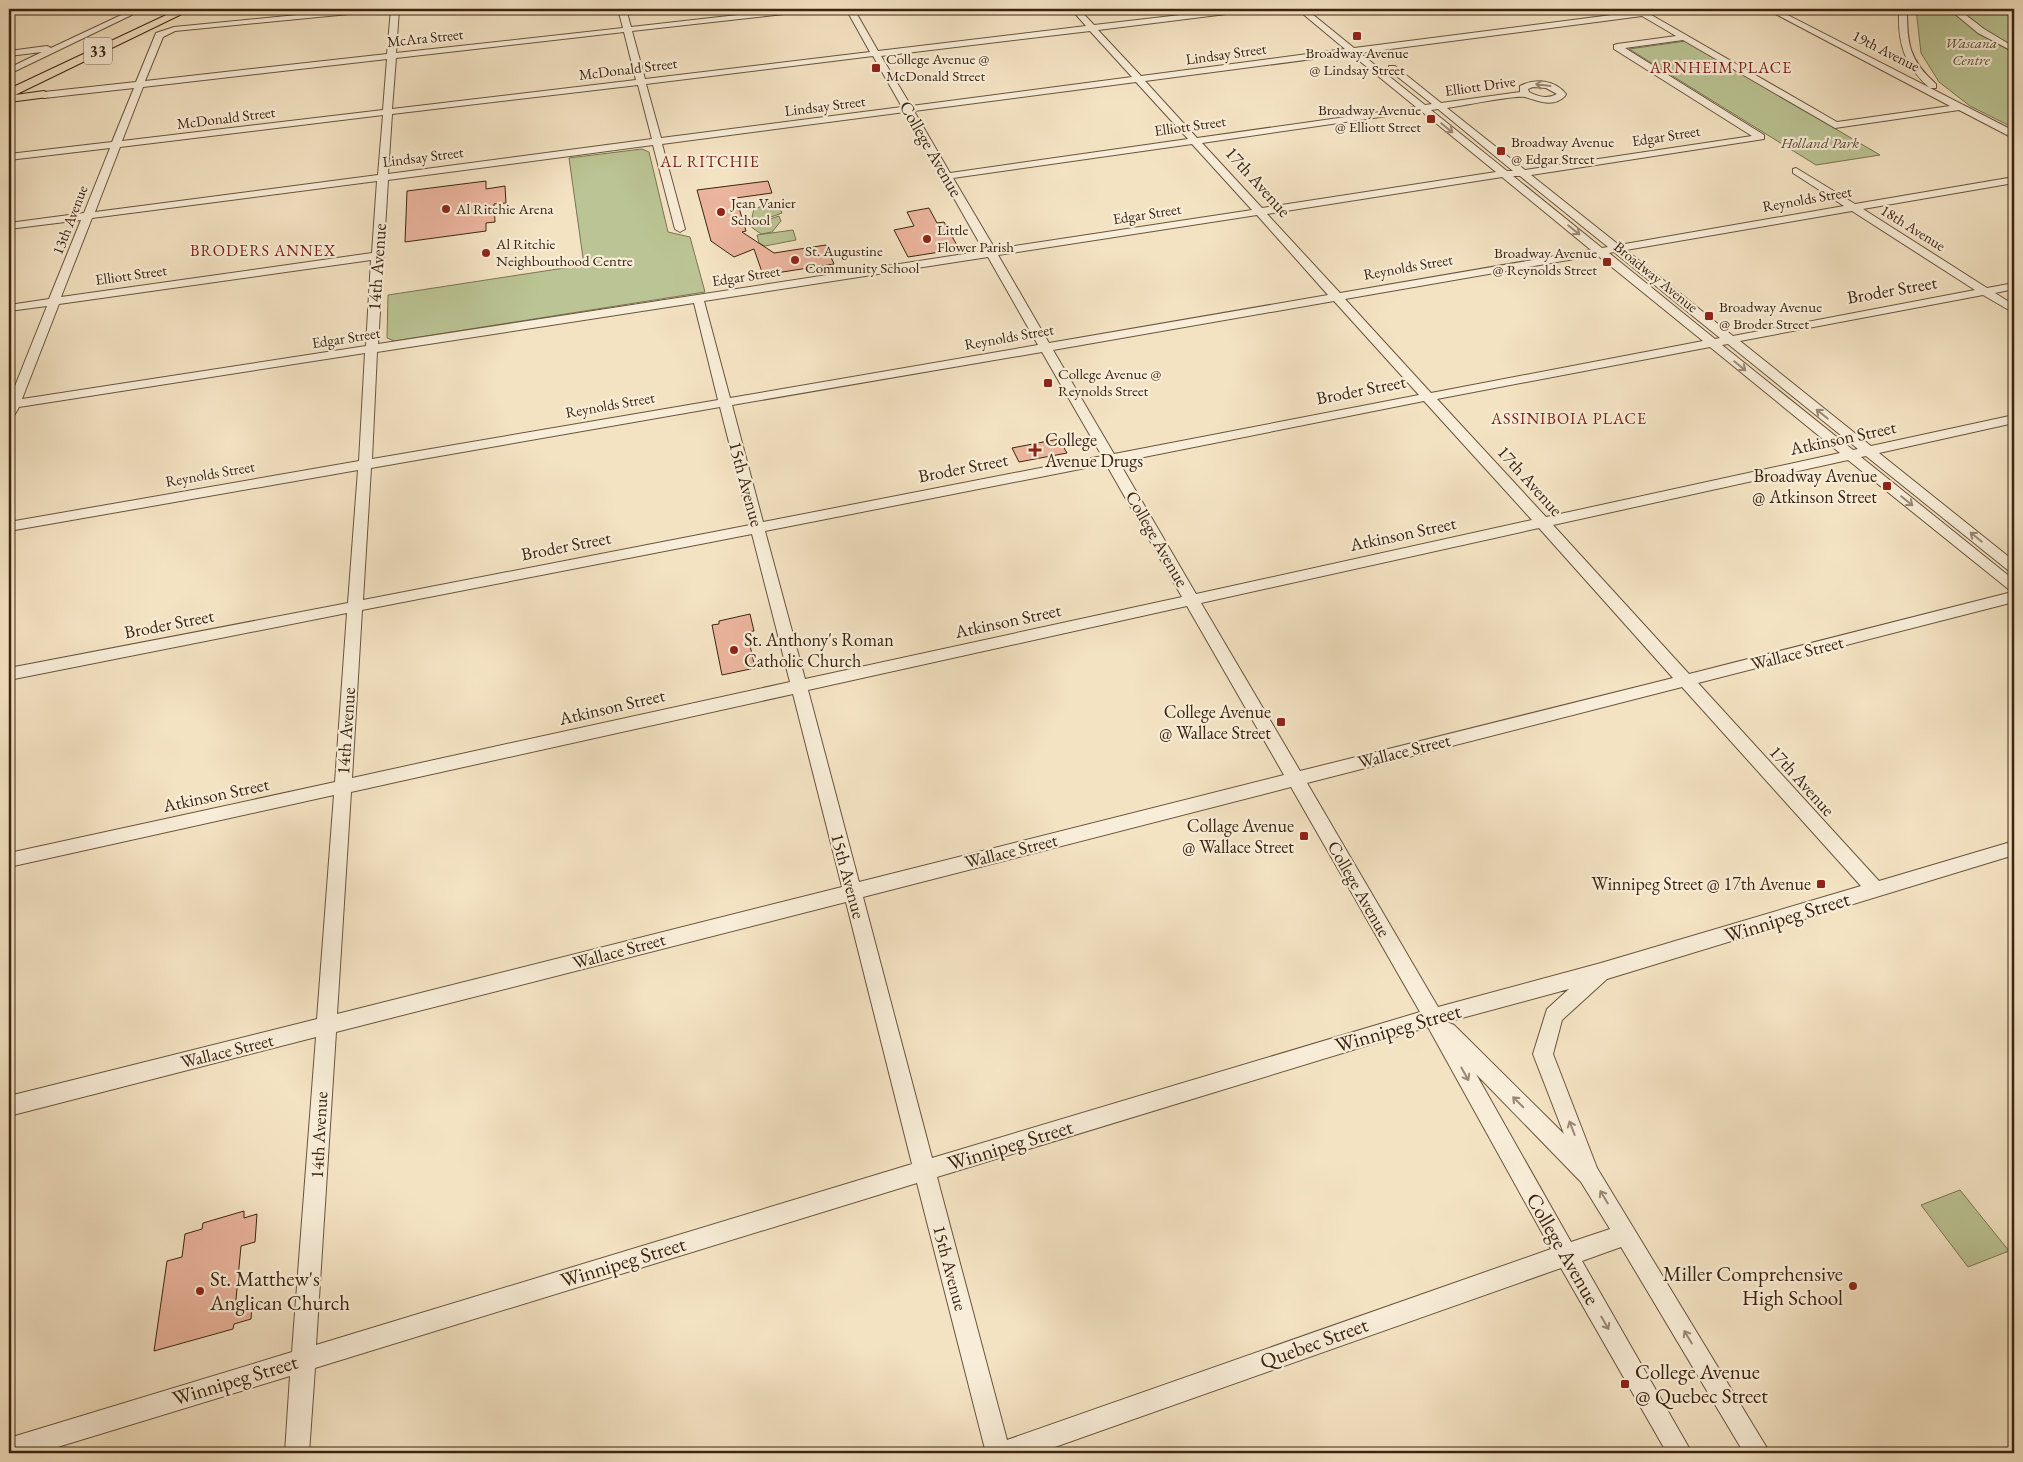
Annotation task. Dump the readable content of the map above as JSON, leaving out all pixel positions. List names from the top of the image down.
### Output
{
  "streets": {
    "main road": ["33"],
    "street": [
      "McAra Street",
      "19th Avenue",
      "Lindsay Street",
      "McDonald Street",
      "Elliott Drive",
      "Elliott Street",
      "Edgar Street",
      "College Avenue",
      "17th Avenue",
      "Reynolds Street",
      "13th Avenue",
      "18th Avenue",
      "14th Avenue",
      "Broadway Avenue",
      "Broder Street",
      "Atkinson Street",
      "15th Avenue",
      "Wallace Street",
      "Winnipeg Street",
      "Quebec Street"
    ]
  },
  "crossings": [
    ["McAra Street", "13th Avenue"],
    ["McAra Street", "14th Avenue"],
    ["Lindsay Street", "College Avenue"],
    ["Lindsay Street", "17th Avenue"],
    ["Lindsay Street", "13th Avenue"],
    ["Lindsay Street", "14th Avenue"],
    ["Lindsay Street", "Broadway Avenue"],
    ["McDonald Street", "College Avenue"],
    ["McDonald Street", "17th Avenue"],
    ["McDonald Street", "13th Avenue"],
    ["McDonald Street", "14th Avenue"],
    ["Elliott Drive", "Elliott Street"],
    ["Elliott Drive", "Broadway Avenue"],
    ["Elliott Street", "College Avenue"],
    ["Elliott Street", "17th Avenue"],
    ["Elliott Street", "13th Avenue"],
    ["Elliott Street", "14th Avenue"],
    ["Elliott Street", "Broadway Avenue"],
    ["Edgar Street", "College Avenue"],
    ["Edgar Street", "17th Avenue"],
    ["Edgar Street", "13th Avenue"],
    ["Edgar Street", "14th Avenue"],
    ["Edgar Street", "Broadway Avenue"],
    ["Edgar Street", "15th Avenue"],
    ["College Avenue", "Reynolds Street"],
    ["College Avenue", "Broder Street"],
    ["College Avenue", "Atkinson Street"],
    ["College Avenue", "Wallace Street"],
    ["College Avenue", "Winnipeg Street"],
    ["College Avenue", "Quebec Street"],
    ["17th Avenue", "Reynolds Street"],
    ["17th Avenue", "Broder Street"],
    ["17th Avenue", "Atkinson Street"],
    ["17th Avenue", "Wallace Street"],
    ["17th Avenue", "Winnipeg Street"],
    ["Reynolds Street", "18th Avenue"],
    ["Reynolds Street", "14th Avenue"],
    ["Reynolds Street", "Broadway Avenue"],
    ["Reynolds Street", "15th Avenue"],
    ["18th Avenue", "Broder Street"],
    ["14th Avenue", "Broder Street"],
    ["14th Avenue", "Atkinson Street"],
    ["14th Avenue", "Wallace Street"],
    ["14th Avenue", "Winnipeg Street"],
    ["Broadway Avenue", "Broder Street"],
    ["Broadway Avenue", "Atkinson Street"],
    ["Broder Street", "15th Avenue"],
    ["Atkinson Street", "15th Avenue"],
    ["15th Avenue", "Wallace Street"],
    ["15th Avenue", "Winnipeg Street"]
  ],
  "districts": [
    "ARNHEIM PLACE",
    "AL RITCHIE",
    "BRODERS ANNEX",
    "ASSINIBOIA PLACE"
  ],
  "parks": ["Wascana Centre", "Holland Park"],
  "places": {
    "transit": [
      "Broadway Avenue @ Lindsay Street",
      "College Avenue @ McDonald Street",
      "Broadway Avenue @ Elliott Street",
      "Broadway Avenue @ Edgar Street",
      "Broadway Avenue @ Reynolds Street",
      "Broadway Avenue @ Broder Street",
      "College Avenue @ Reynolds Street",
      "Broadway Avenue @ Atkinson Street",
      "College Avenue @ Wallace Street",
      "Collage Avenue @ Wallace Street",
      "Winnipeg Street @ 17th Avenue",
      "College Avenue @ Quebec Street"
    ],
    "other": [
      "Al Ritchie Arena",
      "Jean Vanier School",
      "Little Flower Parish",
      "Al Ritchie Neighbouthood Centre",
      "St. Augustine Community School",
      "St. Anthony's Roman Catholic Church",
      "Miller Comprehensive High School",
      "St. Matthew's Anglican Church"
    ],
    "health": ["College Avenue Drugs"]
  }
}
